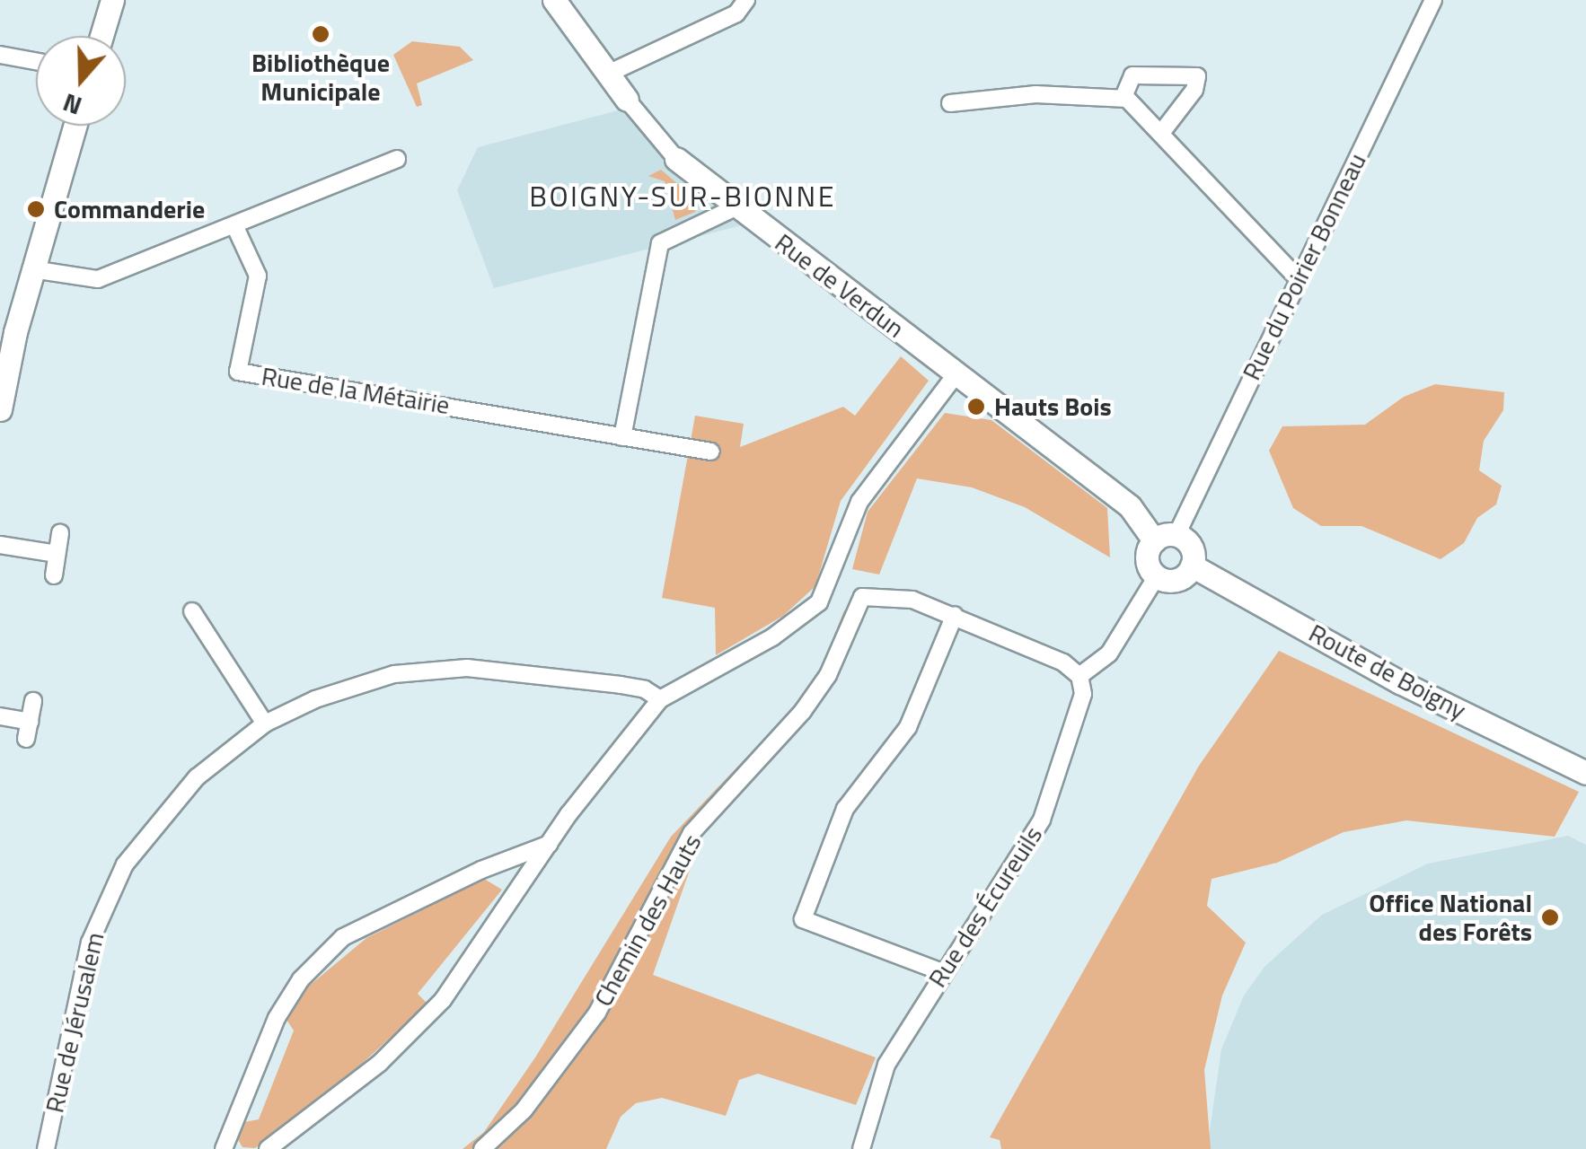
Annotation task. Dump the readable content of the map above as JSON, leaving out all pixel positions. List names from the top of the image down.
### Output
{
  "streets": {
    "street": [
      "Rue du Poirier Bonneau",
      "Rue de Verdun",
      "Rue de la Métairie",
      "Route de Boigny",
      "Rue des Écureuils",
      "Chemin des Hauts",
      "Rue de Jérusalem"
    ]
  },
  "crossings": [
    ["Rue du Poirier Bonneau", "Rue de Verdun"],
    ["Rue du Poirier Bonneau", "Route de Boigny"],
    ["Rue de Verdun", "Route de Boigny"]
  ],
  "districts": ["BOIGNY-SUR-BIONNE"],
  "places": [
    "Bibliothèque Municipale",
    "Commanderie",
    "Hauts Bois",
    "Office National des Forêts"
  ],
  "north": "bottom"
}
